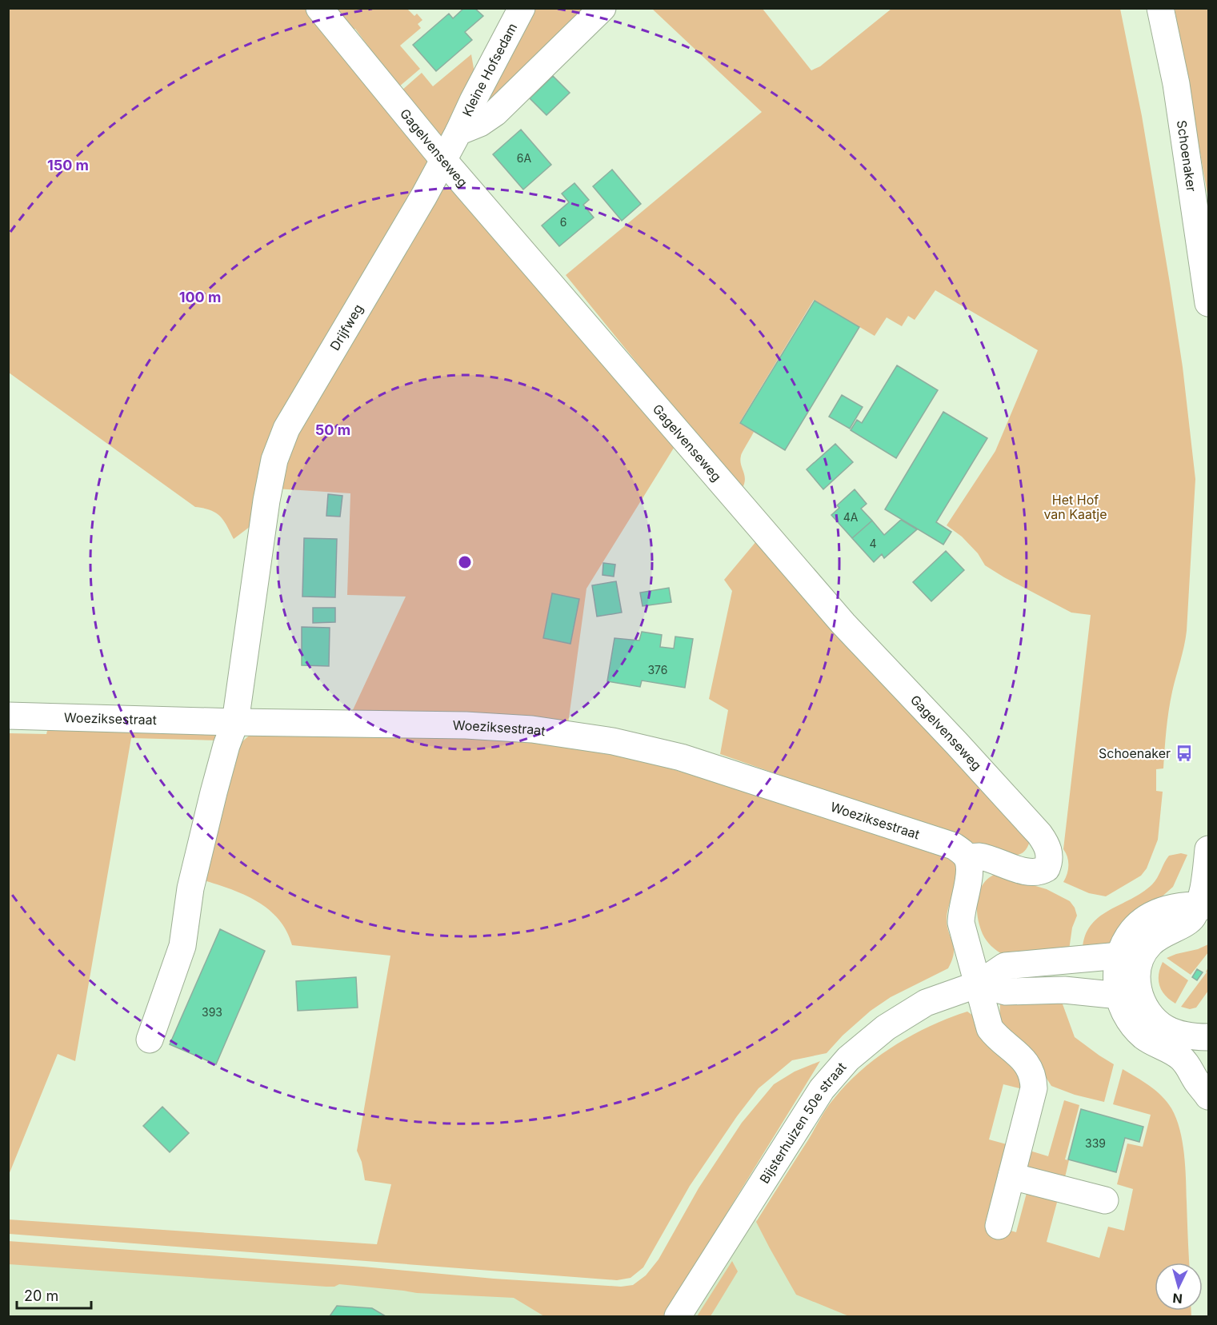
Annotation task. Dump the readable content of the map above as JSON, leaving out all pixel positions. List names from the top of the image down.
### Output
{
  "streets": {
    "street": [
      "Kleine Hofsedam",
      "Gagelvenseweg",
      "Schoenaker",
      "Drijfweg",
      "Woeziksestraat",
      "Bijsterhuizen 50e straat"
    ]
  },
  "crossings": [
    ["Kleine Hofsedam", "Drijfweg"],
    ["Gagelvenseweg", "Drijfweg"],
    ["Gagelvenseweg", "Woeziksestraat"],
    ["Drijfweg", "Woeziksestraat"]
  ],
  "parks": ["Het Hof van Kaatje"],
  "places": {
    "bus stop": ["Schoenaker"]
  },
  "house_numbers": [
    "6A",
    "6",
    "4A",
    "4",
    "376",
    "393",
    "339"
  ],
  "scale_bar": "20 m",
  "north": "bottom",
  "rings": ["150 m", "100 m", "50 m"]
}
